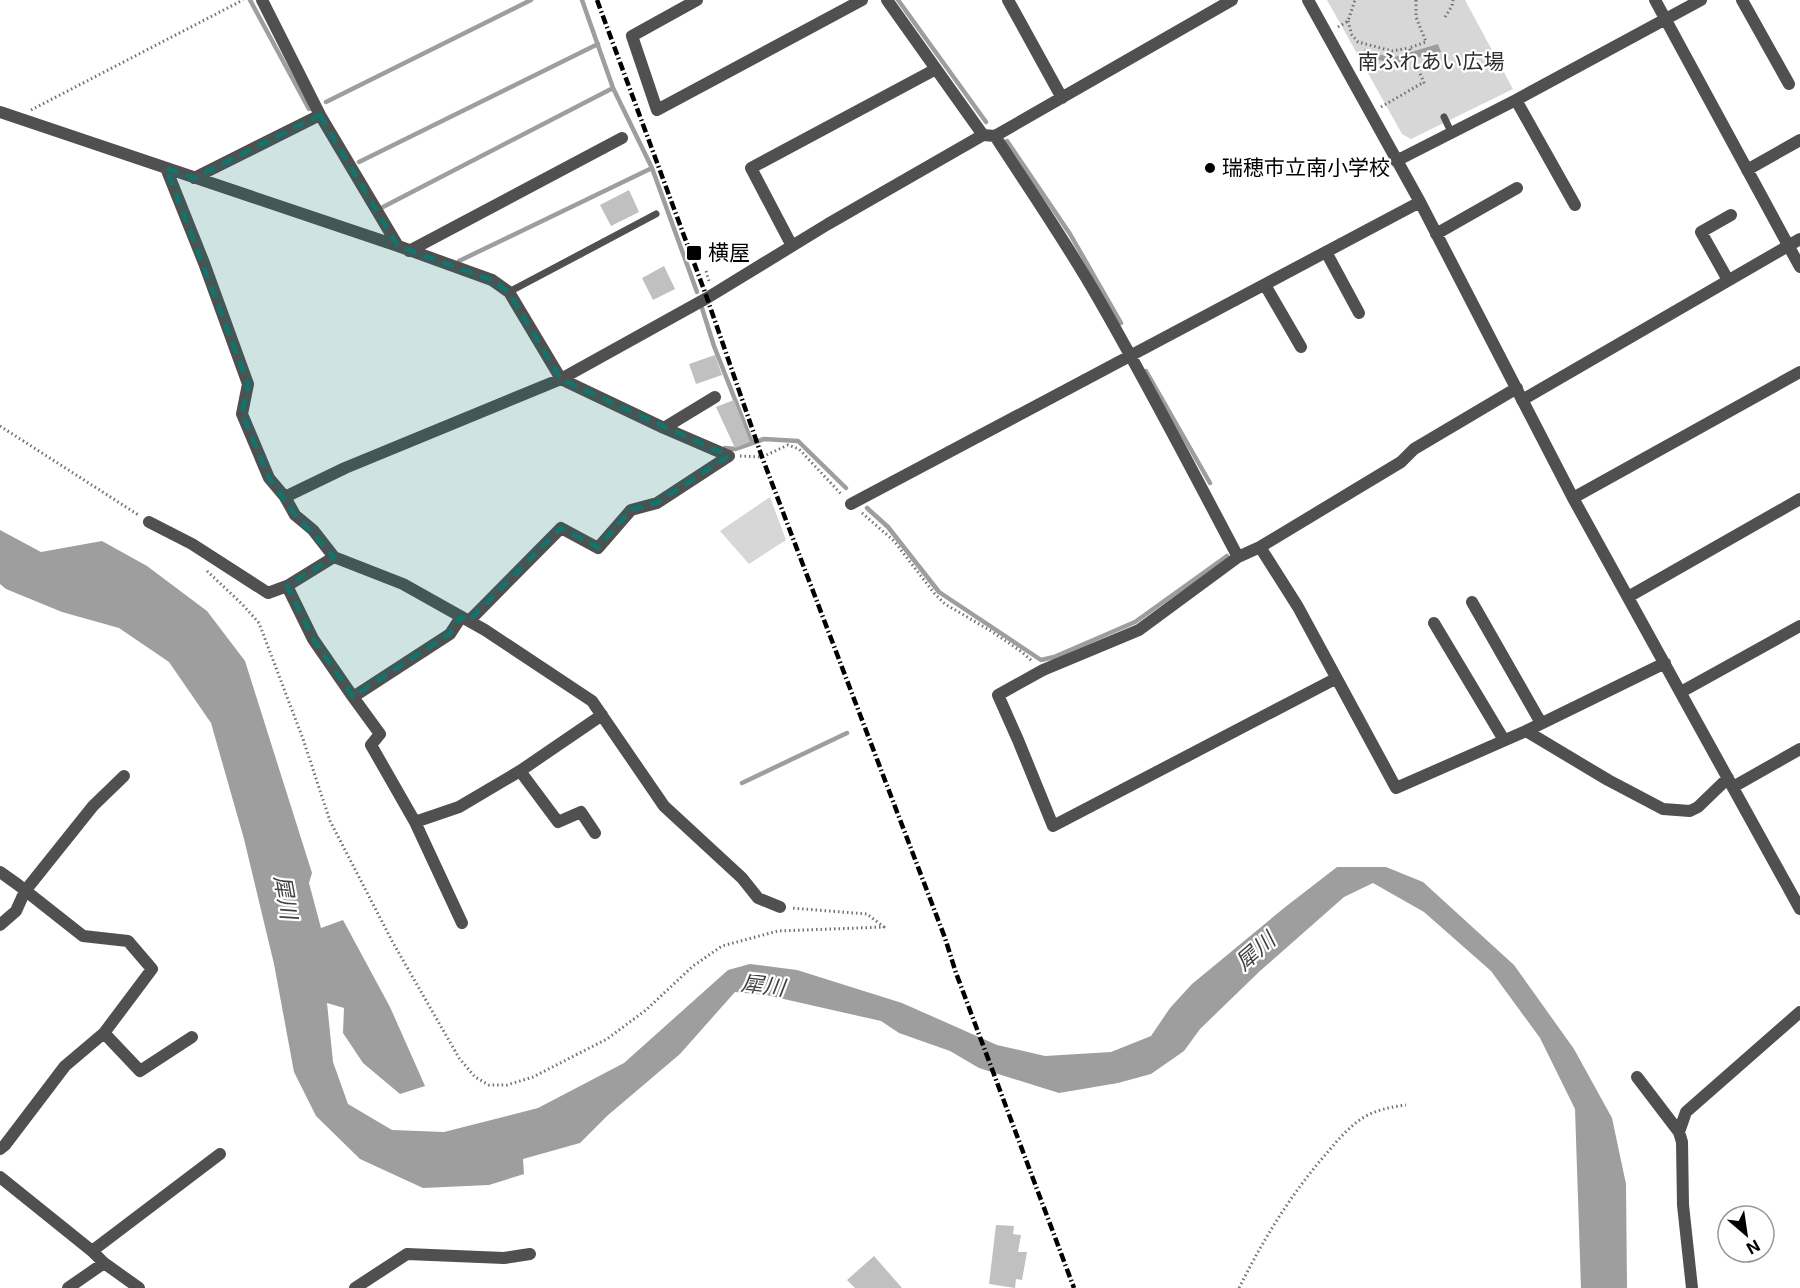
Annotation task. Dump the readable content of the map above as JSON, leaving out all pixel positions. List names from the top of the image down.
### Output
{
  "water": ["犀川"],
  "parks": ["南ふれあい広場"],
  "places": {
    "other": ["瑞穂市立南小学校"],
    "transit": ["横屋"]
  },
  "north": "bottom right"
}
